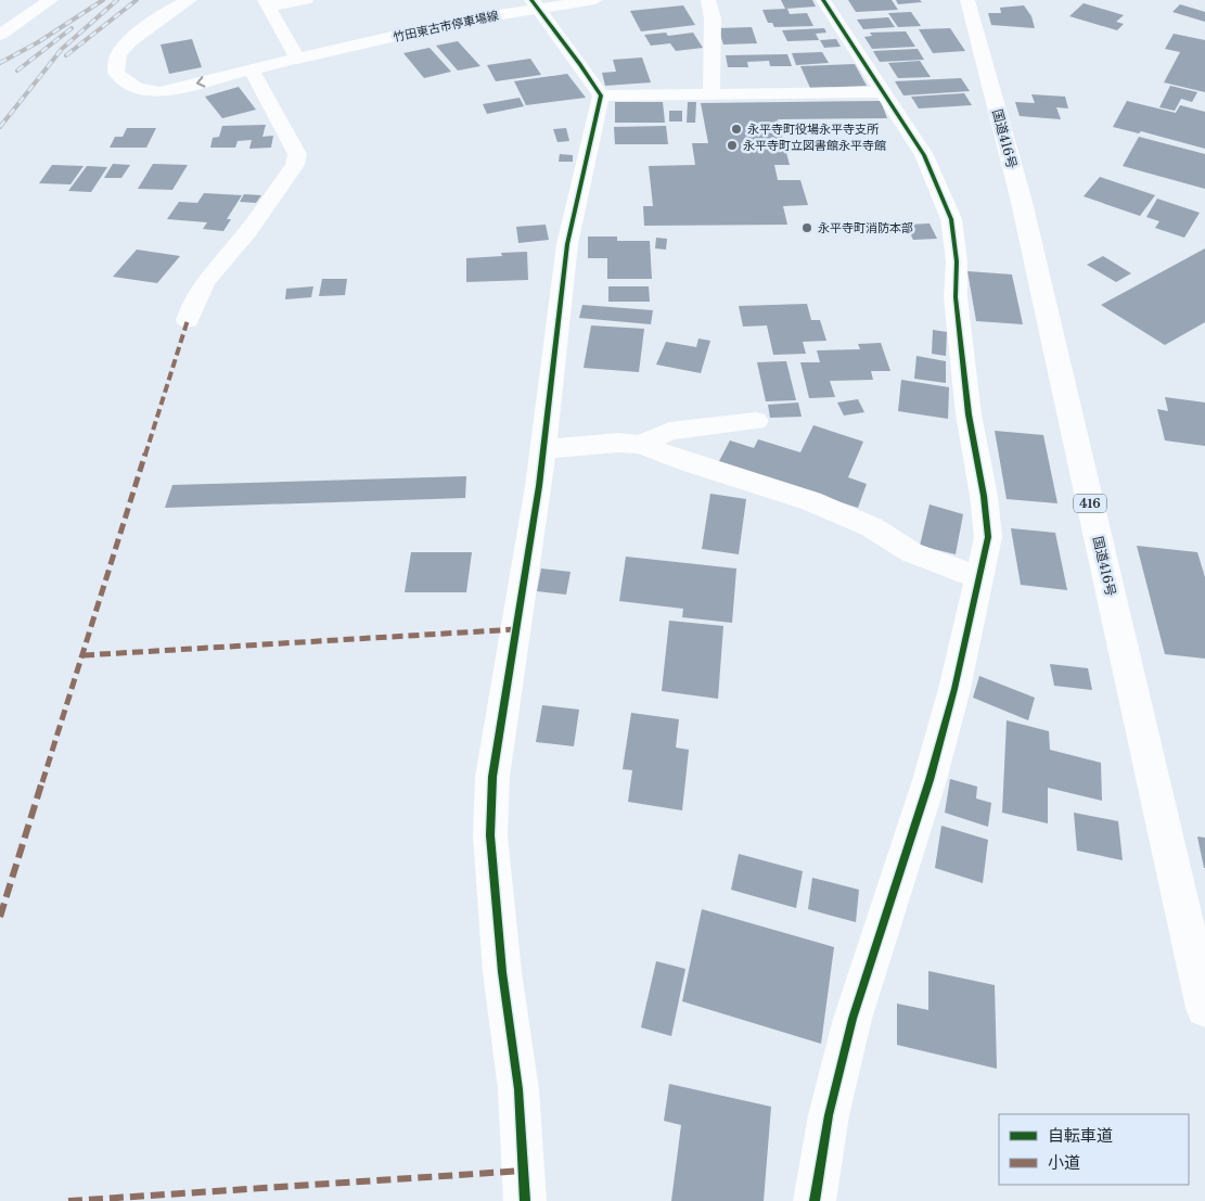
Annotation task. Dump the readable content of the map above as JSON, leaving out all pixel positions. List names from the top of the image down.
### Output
{
  "streets": {
    "main road": ["竹田東古市停車場線", "国道416号", "416"]
  },
  "places": ["永平寺町役場永平寺支所", "永平寺町立図書館永平寺館", "永平寺町消防本部"],
  "legend": ["自転車道", "小道"]
}
